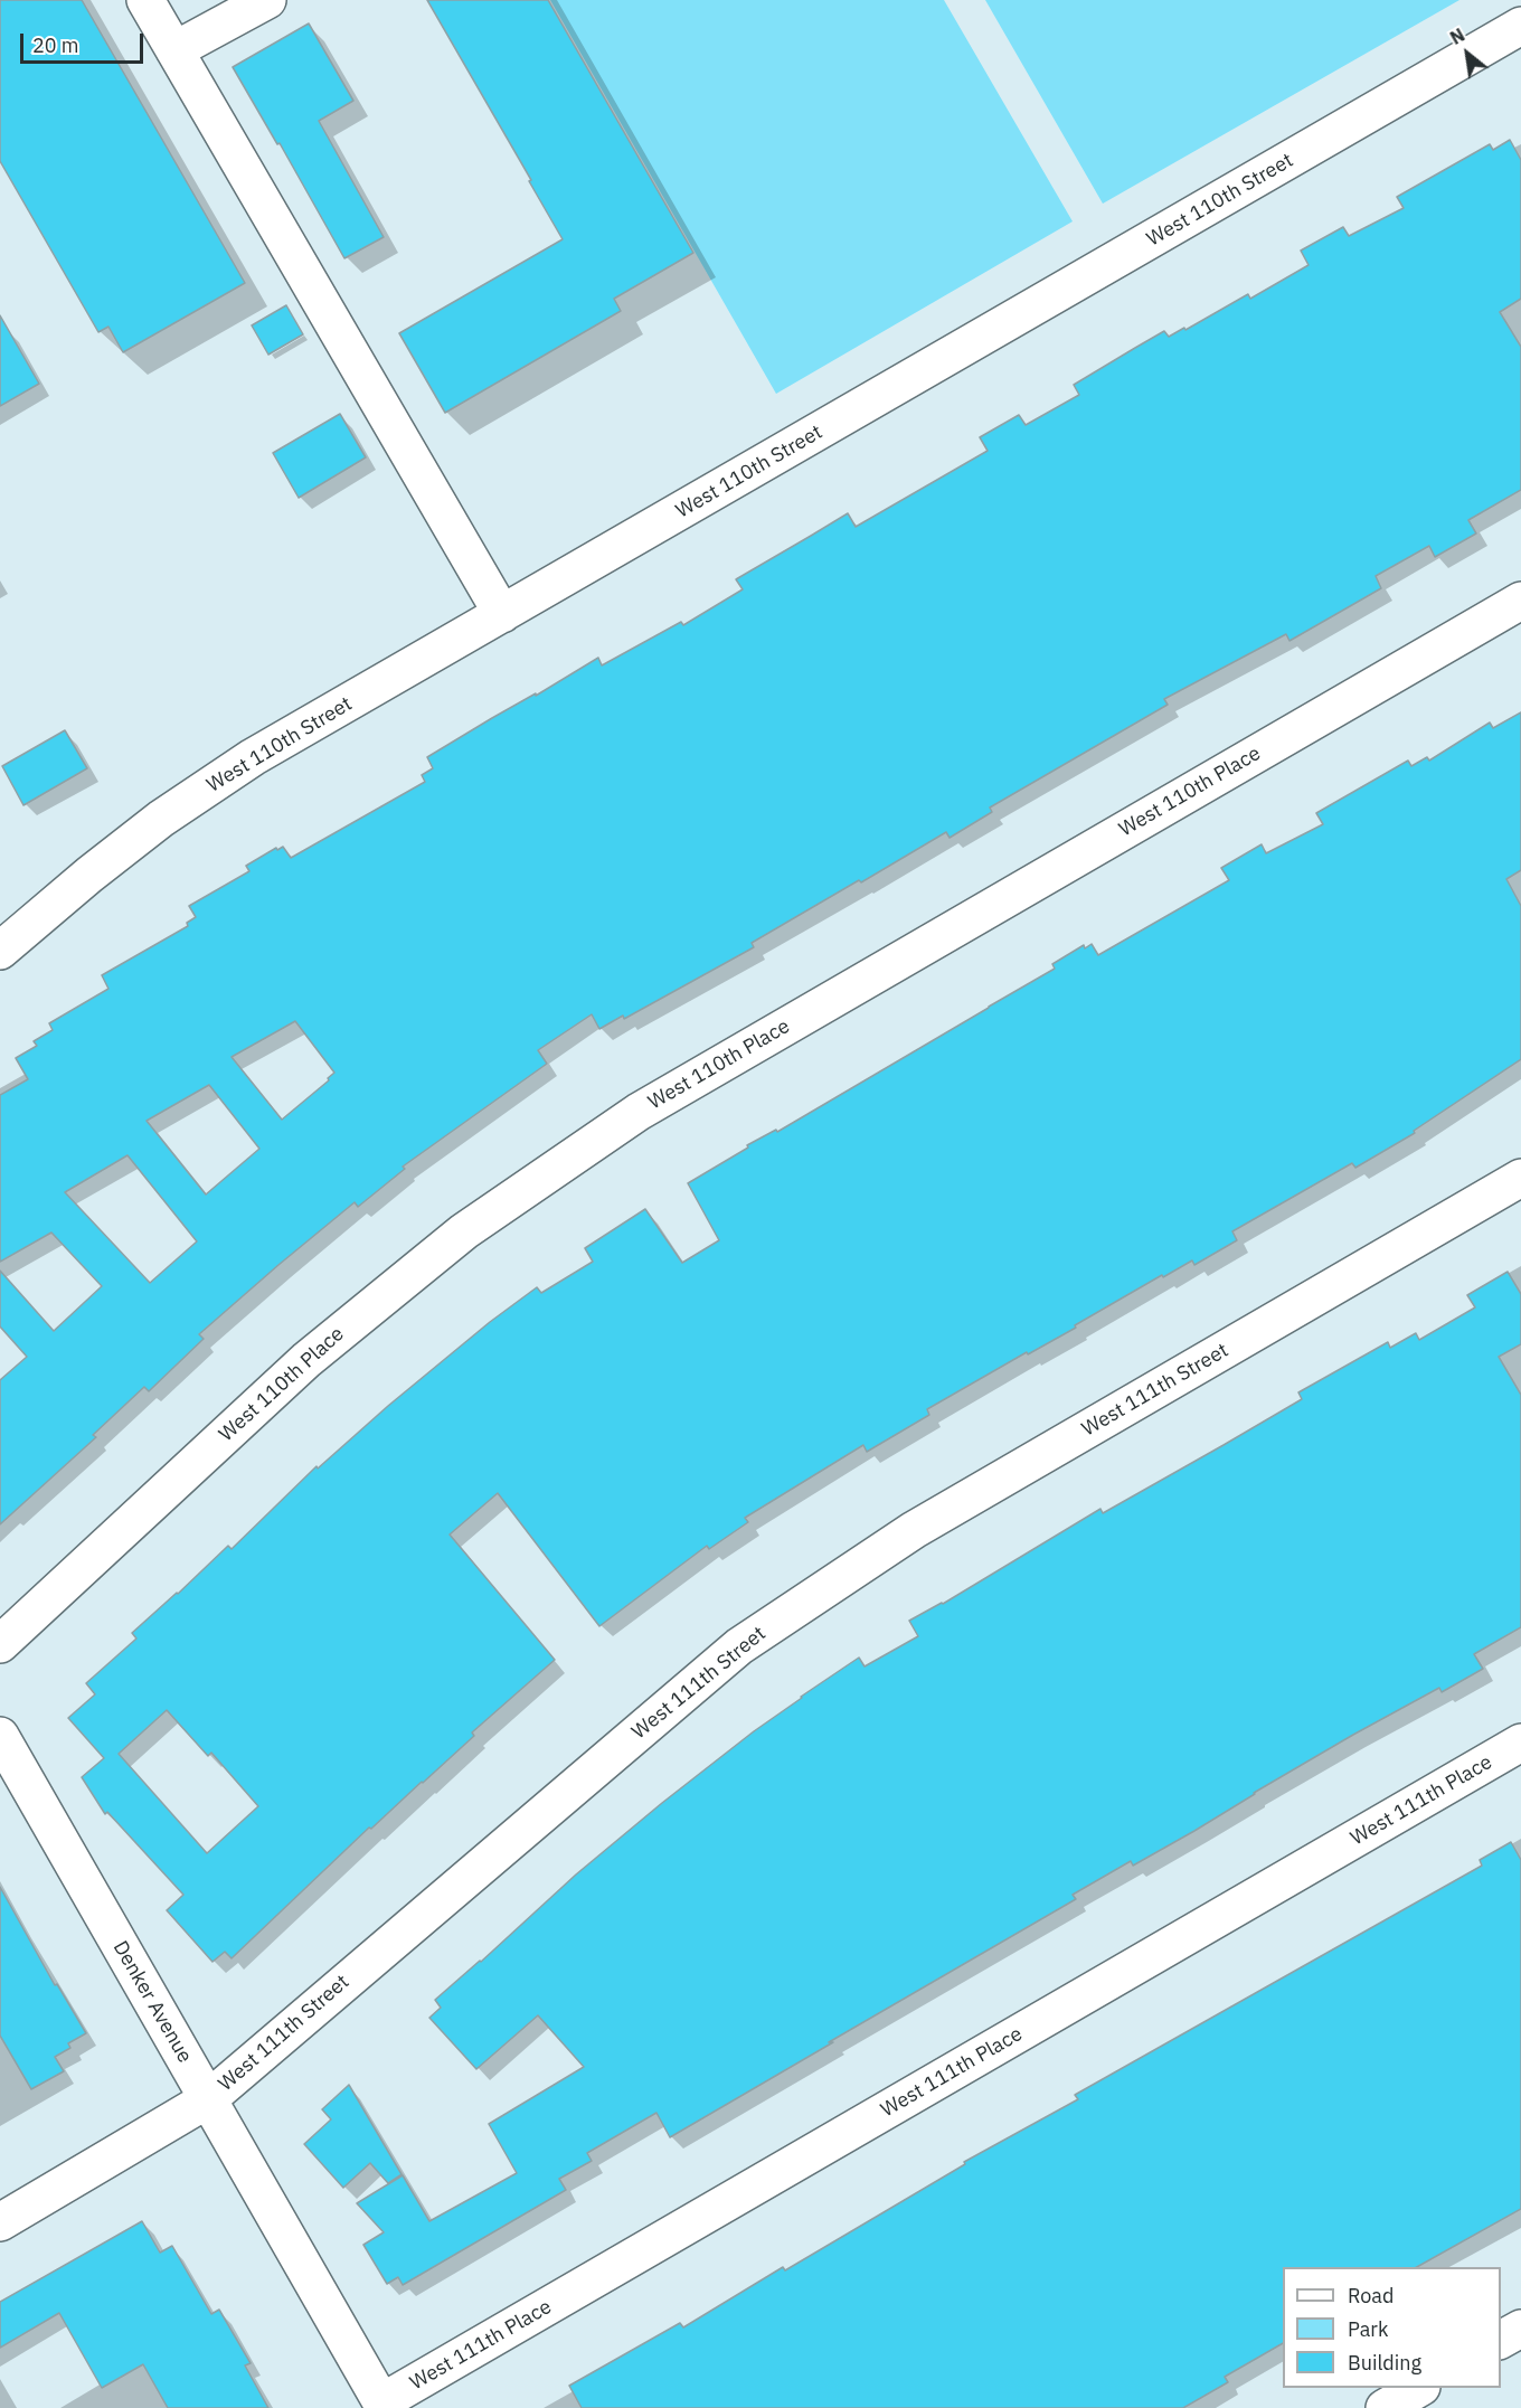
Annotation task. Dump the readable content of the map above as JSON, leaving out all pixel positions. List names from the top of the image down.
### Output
{
  "streets": {
    "street": [
      "West 110th Street",
      "West 110th Place",
      "West 111th Street",
      "West 111th Place",
      "Denker Avenue"
    ]
  },
  "crossings": [
    ["West 111th Street", "Denker Avenue"],
    ["West 111th Place", "Denker Avenue"]
  ],
  "legend": ["Road", "Park", "Building"],
  "scale_bar": "20 m",
  "north": "top left"
}
